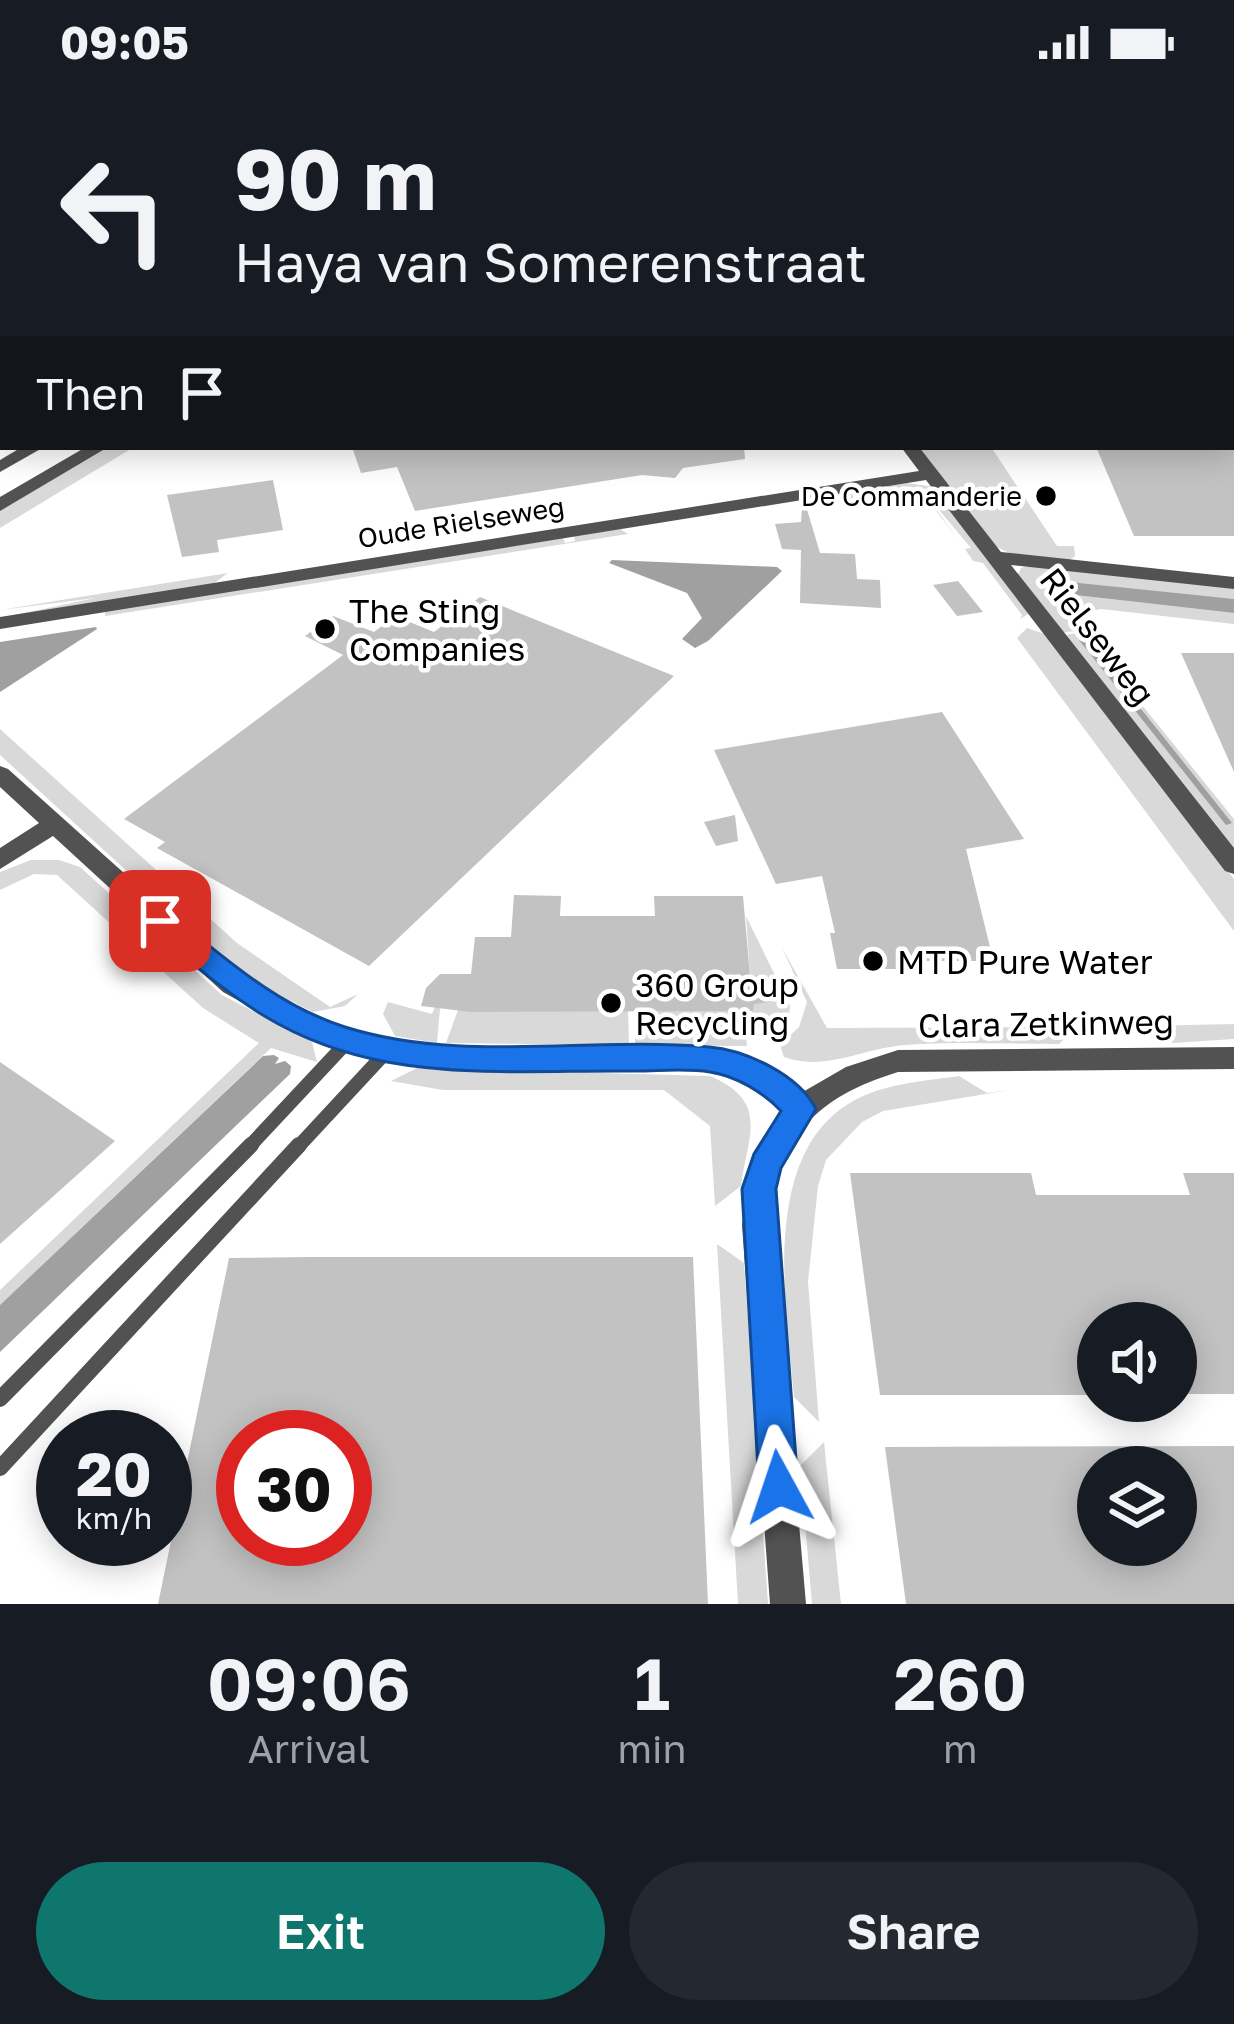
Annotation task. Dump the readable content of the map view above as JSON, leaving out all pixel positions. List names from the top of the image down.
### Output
{
  "streets": {
    "street": ["Oude Rielseweg", "Rielseweg", "Clara Zetkinweg"]
  },
  "crossings": [
    ["Oude Rielseweg", "Rielseweg"]
  ],
  "places": [
    "De Commanderie",
    "The Sting Companies",
    "MTD Pure Water",
    "360 Group Recycling"
  ],
  "page": {
    "status": "09:05",
    "turn": ["90 m", "Haya van Somerenstraat"],
    "then": "Then",
    "speed": "20 km/h",
    "limit": "30",
    "eta": [
      "09:06",
      "Arrival",
      "1",
      "min",
      "260",
      "m"
    ],
    "buttons": ["Exit", "Share"]
  }
}
